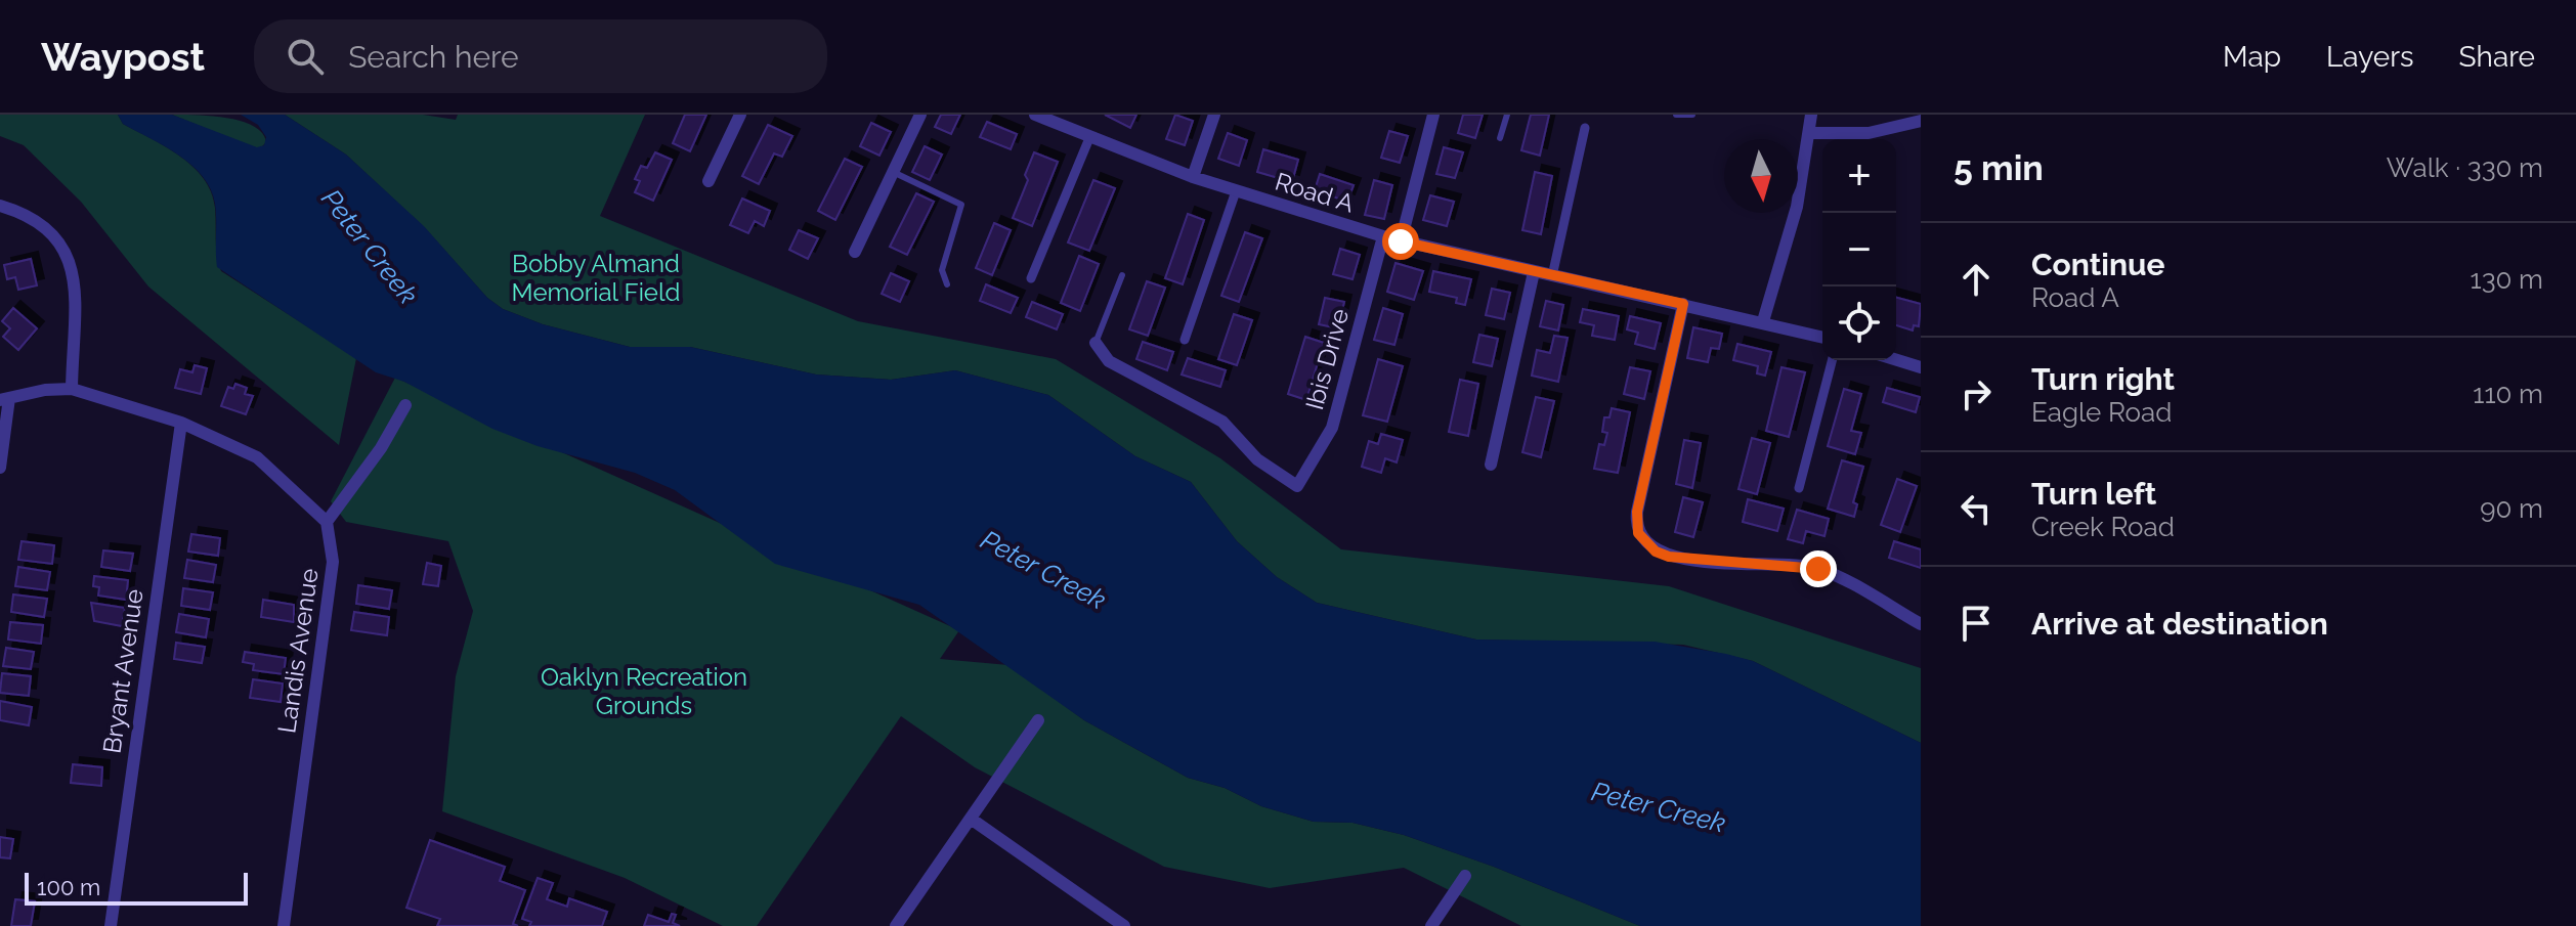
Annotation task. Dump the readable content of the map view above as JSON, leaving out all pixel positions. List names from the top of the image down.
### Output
{
  "streets": {
    "street": [
      "Road A",
      "Ibis Drive",
      "Landis Avenue",
      "Bryant Avenue"
    ]
  },
  "crossings": [
    ["Road A", "Ibis Drive"]
  ],
  "water": ["Peter Creek"],
  "parks": ["Bobby Almand Memorial Field", "Oaklyn Recreation Grounds"],
  "scale_bar": "100 m",
  "north": "bottom",
  "page": {
    "header": "Waypost",
    "search": "Search here",
    "nav": ["Map", "Layers", "Share"],
    "heading": ["5 min", "Walk · 330 m"],
    "map_buttons": ["+", "−"],
    "list": [
      ["Continue", "Road A", "130 m"],
      ["Turn right", "Eagle Road", "110 m"],
      ["Turn left", "Creek Road", "90 m"],
      "Arrive at destination"
    ],
    "scale": "100 m"
  }
}
